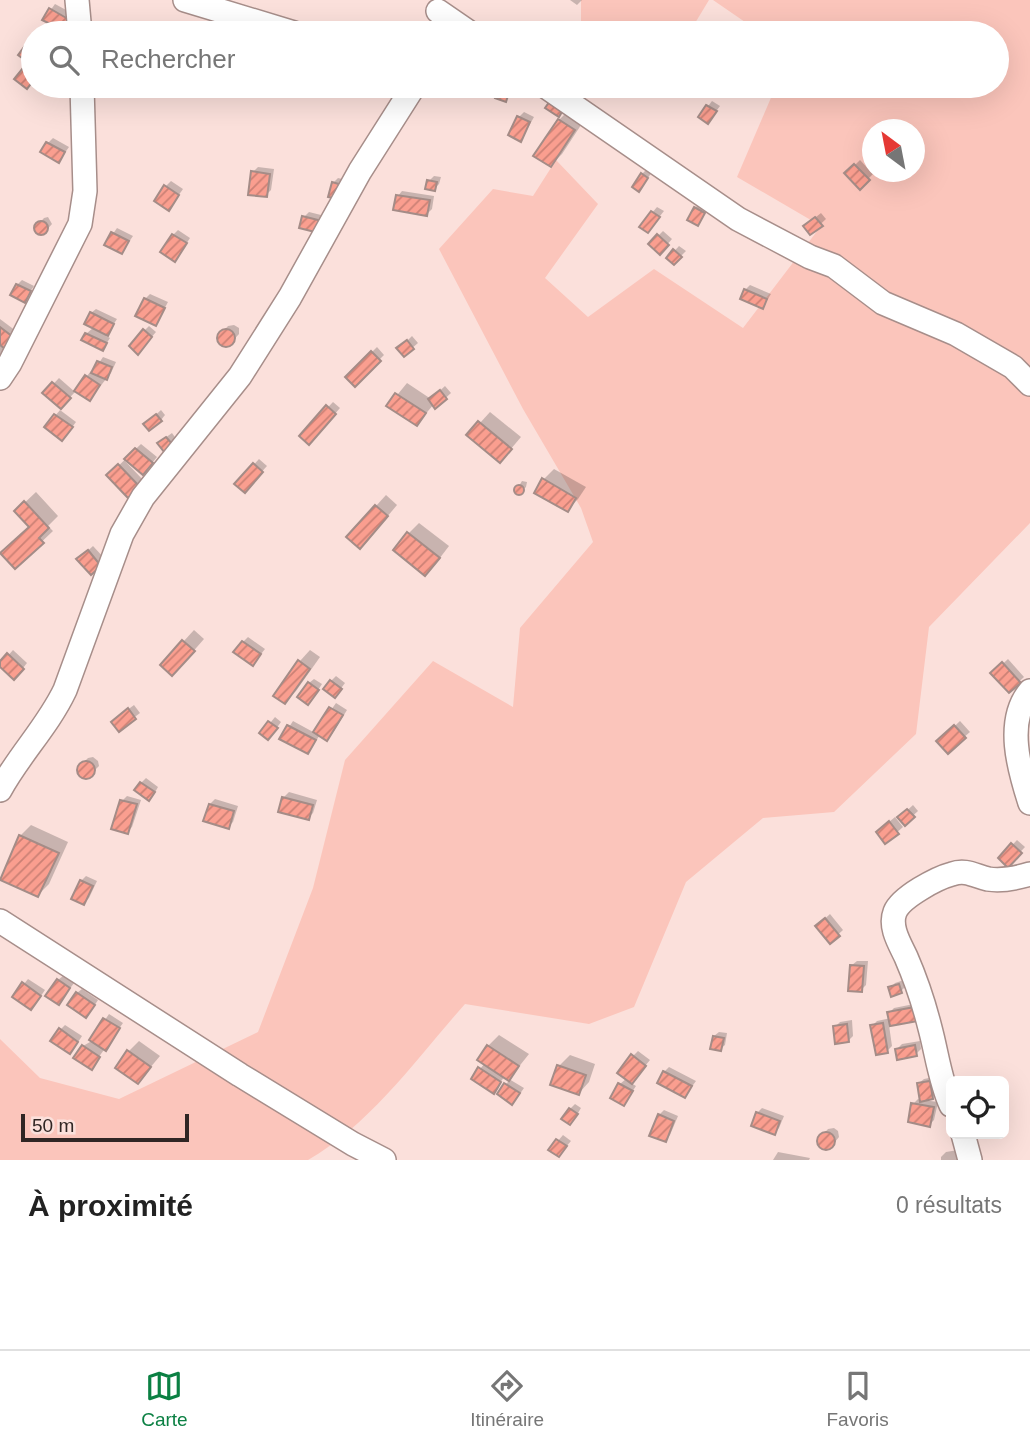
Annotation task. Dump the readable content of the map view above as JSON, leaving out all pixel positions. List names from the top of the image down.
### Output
{
  "scale_bar": "50 m",
  "north": "top left",
  "page": {
    "search": "Rechercher",
    "scale": "50 m",
    "heading": ["À proximité", "0 résultats"],
    "nav": ["Carte", "Itinéraire", "Favoris"]
  }
}
